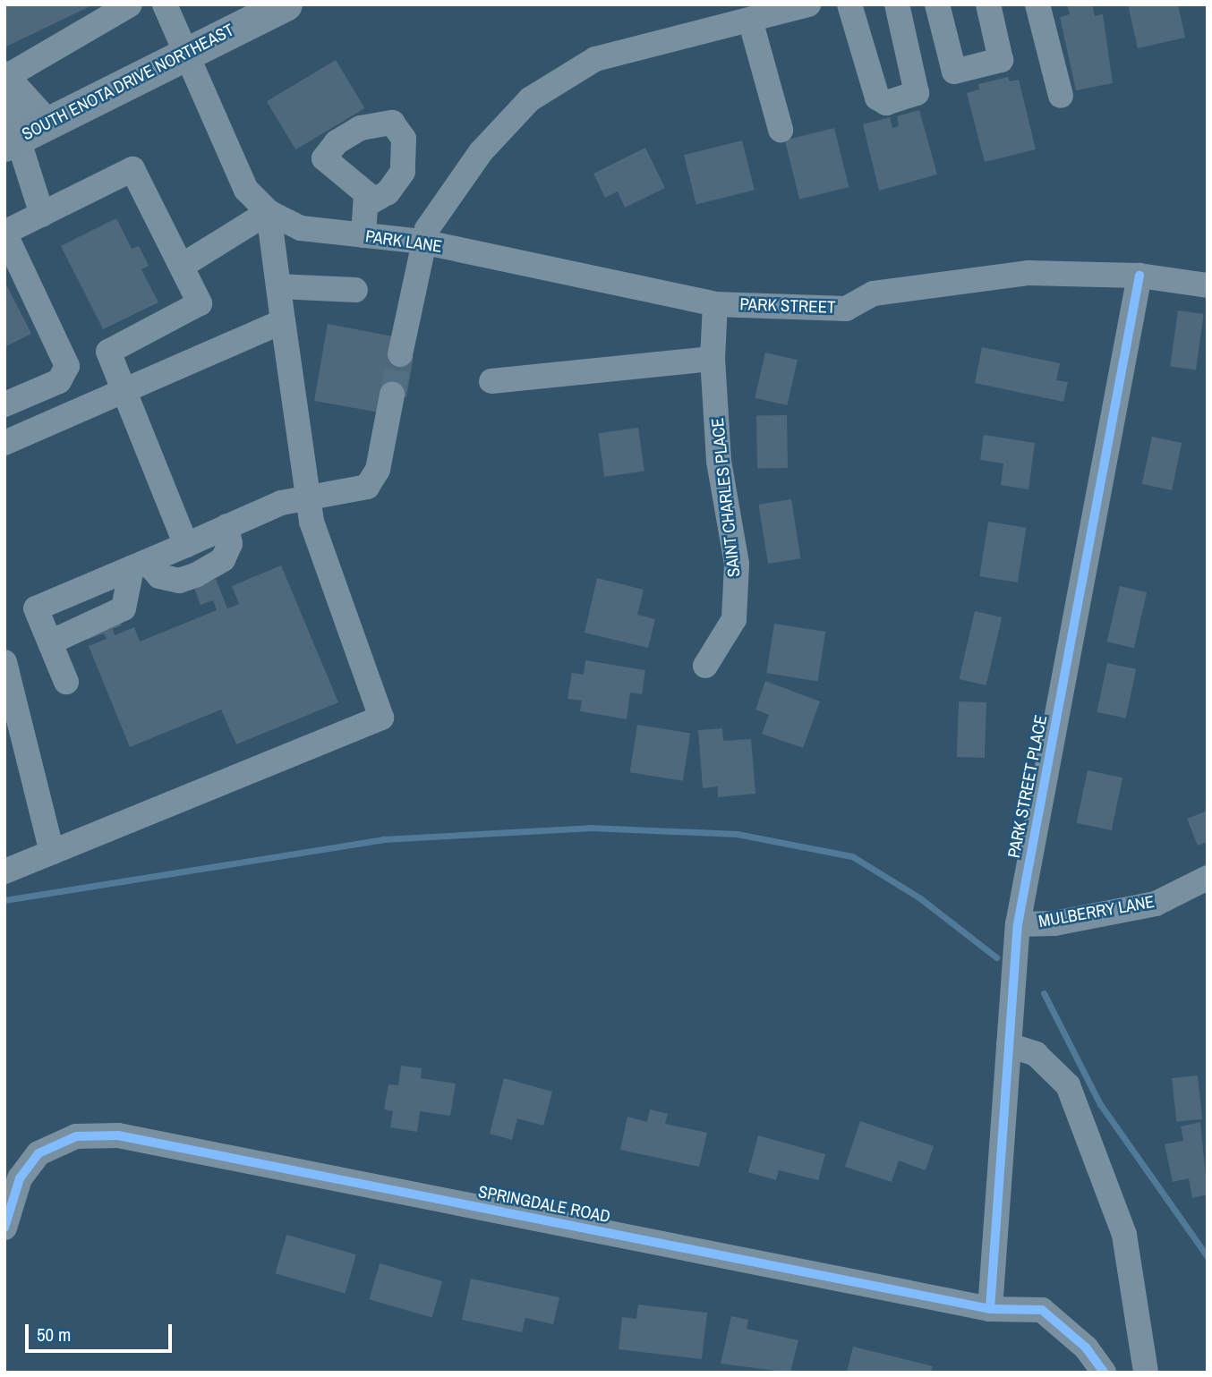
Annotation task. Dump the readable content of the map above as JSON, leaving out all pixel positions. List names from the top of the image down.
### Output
{
  "streets": {
    "main road": ["SOUTH ENOTA DRIVE NORTHEAST"],
    "street": [
      "PARK LANE",
      "PARK STREET",
      "SAINT CHARLES PLACE",
      "PARK STREET PLACE",
      "MULBERRY LANE",
      "SPRINGDALE ROAD"
    ]
  },
  "crossings": [
    ["SOUTH ENOTA DRIVE NORTHEAST", "PARK LANE"],
    ["PARK LANE", "PARK STREET"],
    ["PARK STREET", "SAINT CHARLES PLACE"],
    ["PARK STREET", "PARK STREET PLACE"],
    ["PARK STREET PLACE", "MULBERRY LANE"],
    ["PARK STREET PLACE", "SPRINGDALE ROAD"]
  ],
  "scale_bar": "50 m"
}
